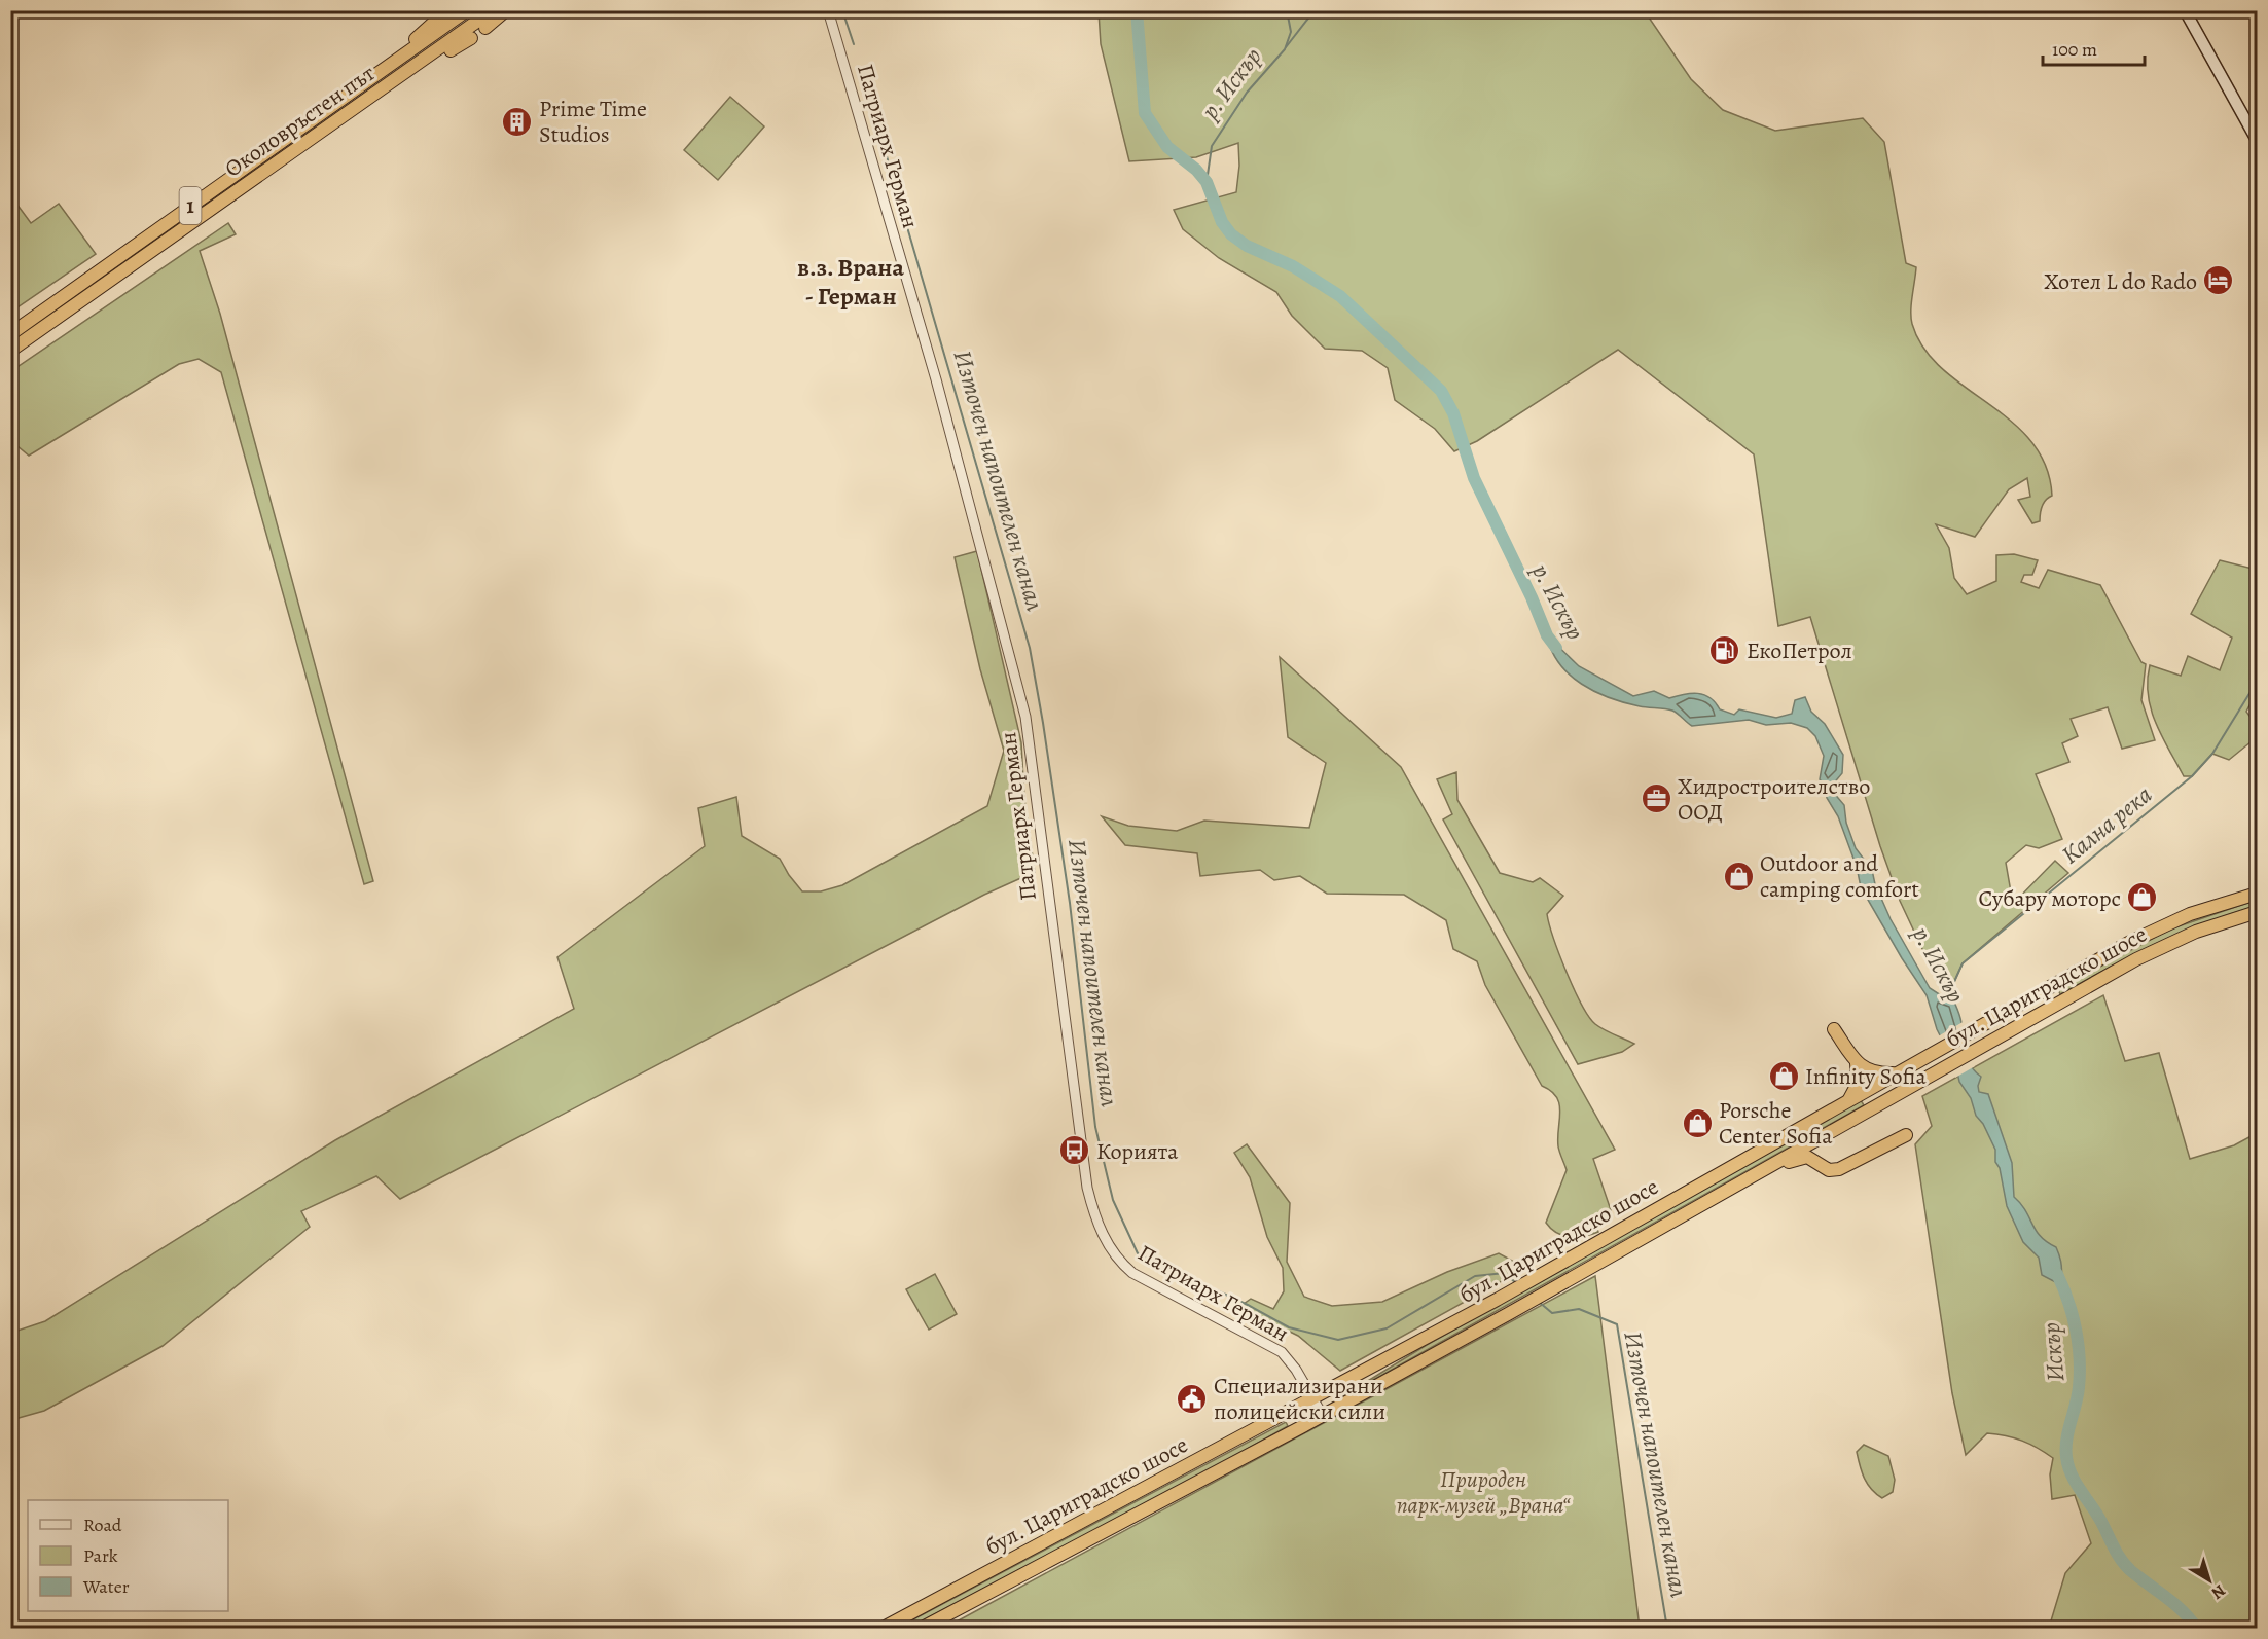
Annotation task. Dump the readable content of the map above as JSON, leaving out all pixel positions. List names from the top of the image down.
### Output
{
  "streets": {
    "highway": ["Околовръстен път", "1", "бул. Цариградско шосе"],
    "street": ["Патриарх Герман"]
  },
  "crossings": [
    ["Патриарх Герман", "бул. Цариградско шосе"]
  ],
  "districts": ["в.з. Врана - Герман"],
  "water": [
    "р. Искър",
    "Източен напоителен канал",
    "Кална река",
    "Искър"
  ],
  "parks": ["Природен парк-музей „Врана“"],
  "places": {
    "building": ["Prime Time Studios"],
    "hotel": ["Хотел L do Rado"],
    "fuel station": ["ЕкоПетрол"],
    "office": ["Хидростроителство ООД"],
    "shop": [
      "Outdoor and camping comfort",
      "Субару моторс",
      "Infinity Sofia",
      "Porsche Center Sofia"
    ],
    "bus stop": ["Корията"],
    "public building": ["Специализирани полицейски сили"]
  },
  "legend": ["Road", "Park", "Water"],
  "scale_bar": "100 m",
  "north": "bottom right"
}
